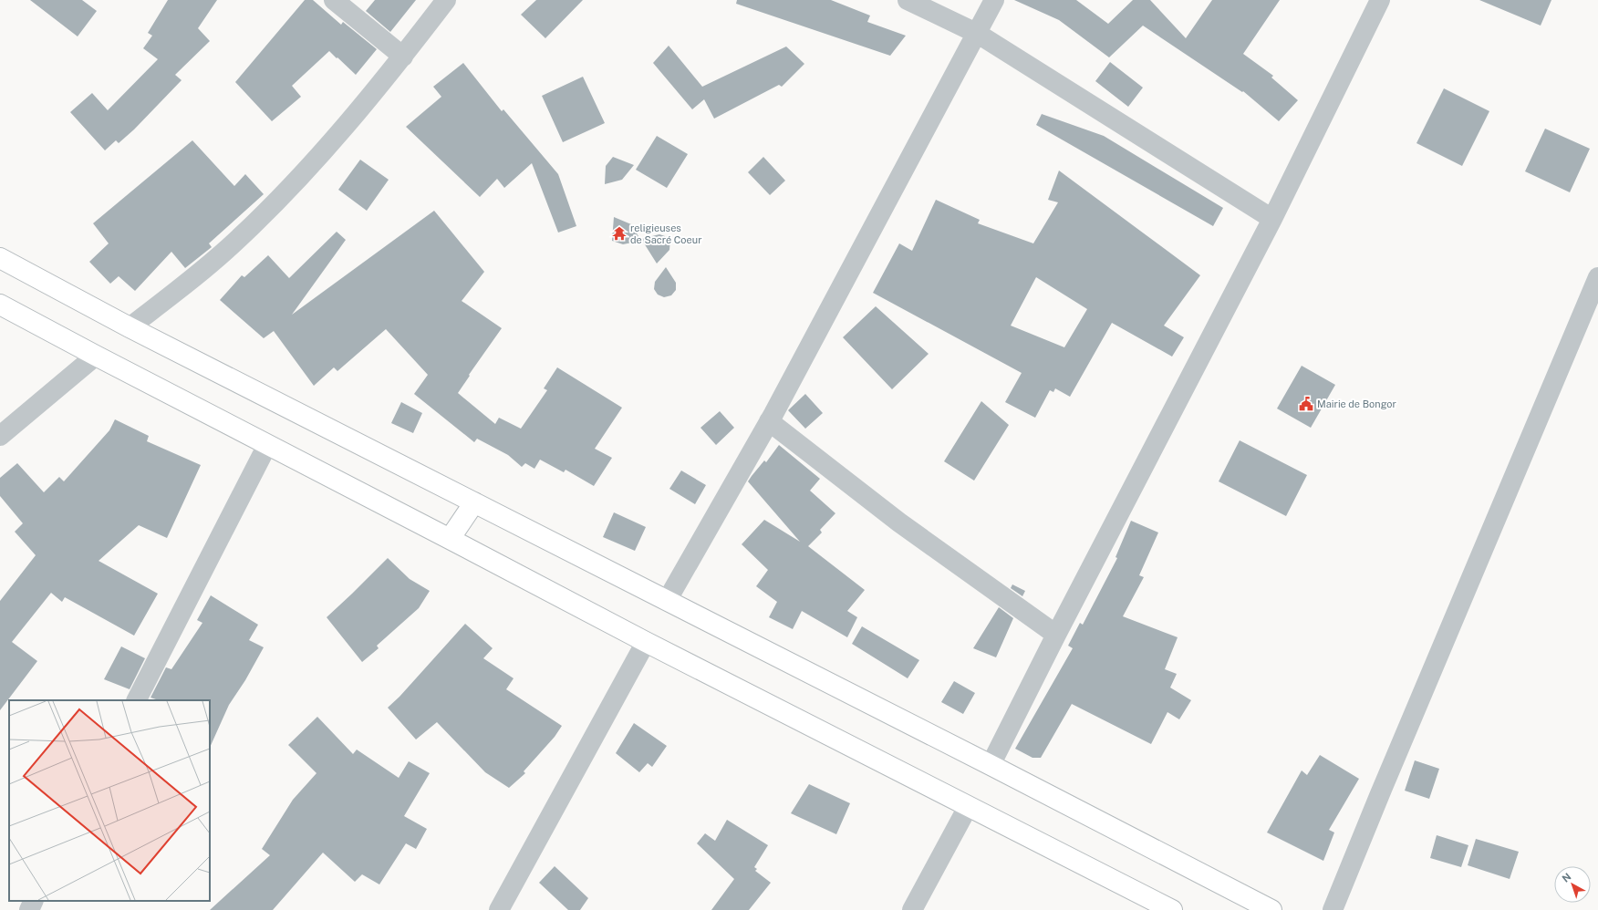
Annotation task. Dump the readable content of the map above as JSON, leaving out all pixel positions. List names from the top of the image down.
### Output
{
  "places": {
    "temple": ["religieuses de Sacré Coeur"],
    "public building": ["Mairie de Bongor"]
  },
  "north": "top left"
}
